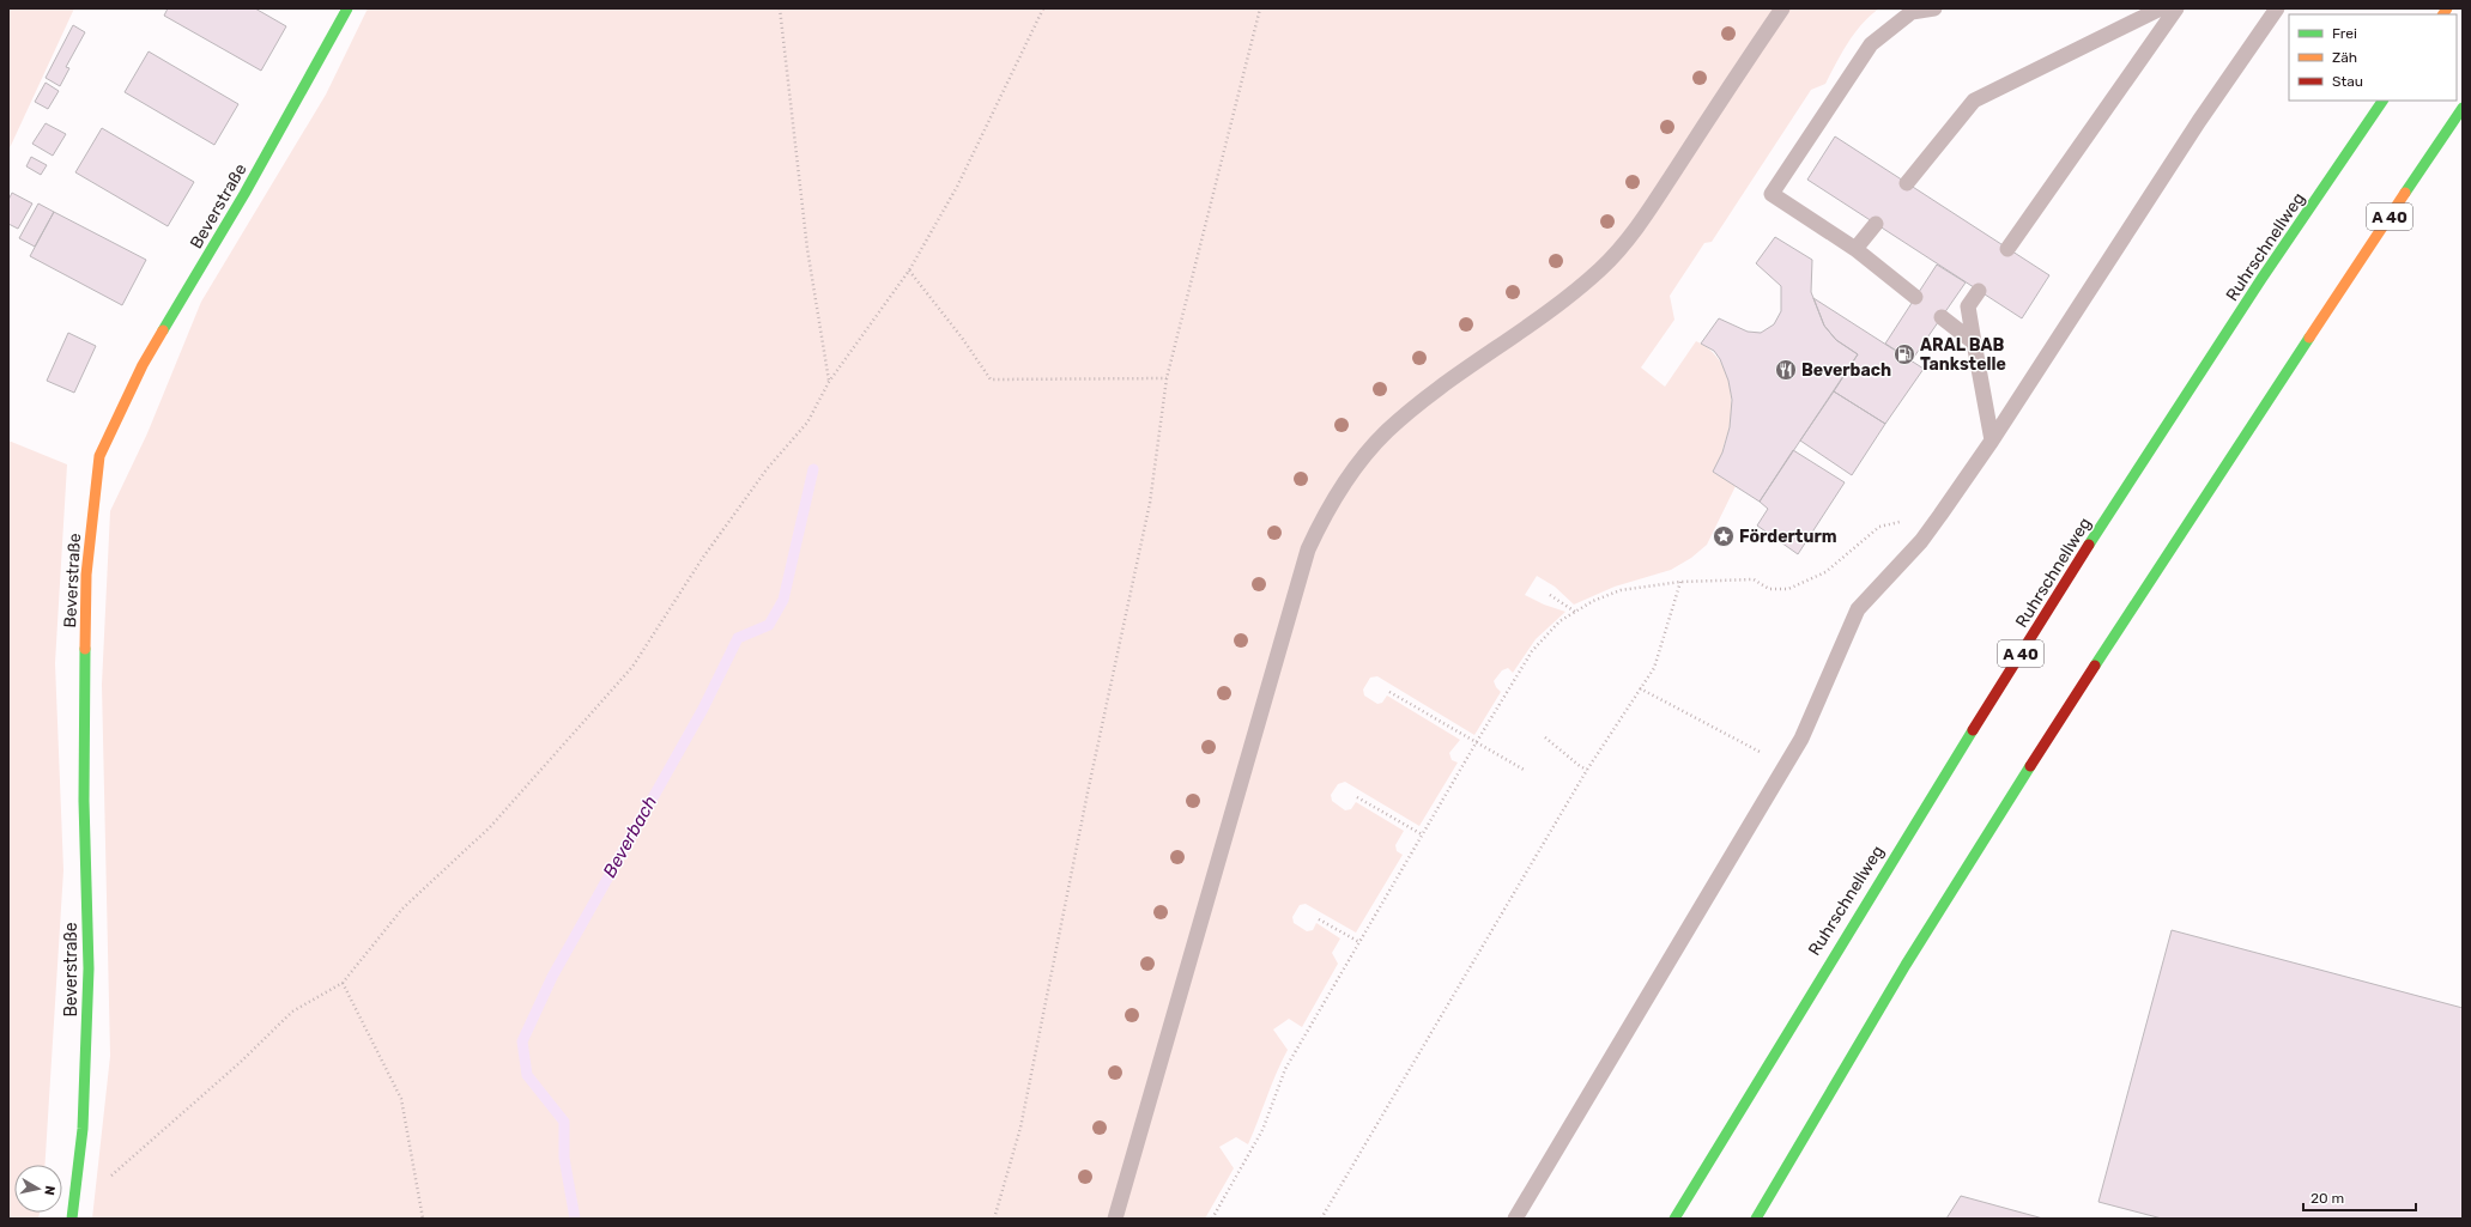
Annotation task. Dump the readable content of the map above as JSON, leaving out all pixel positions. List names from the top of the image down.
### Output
{
  "streets": {
    "main road": ["Beverstraße", "A 40", "Ruhrschnellweg"]
  },
  "water": ["Beverbach"],
  "places": {
    "fuel station": ["ARAL BAB Tankstelle"],
    "restaurant": ["Beverbach"],
    "place": ["Förderturm"]
  },
  "legend": ["Frei", "Zäh", "Stau"],
  "scale_bar": "20 m",
  "north": "right"
}
